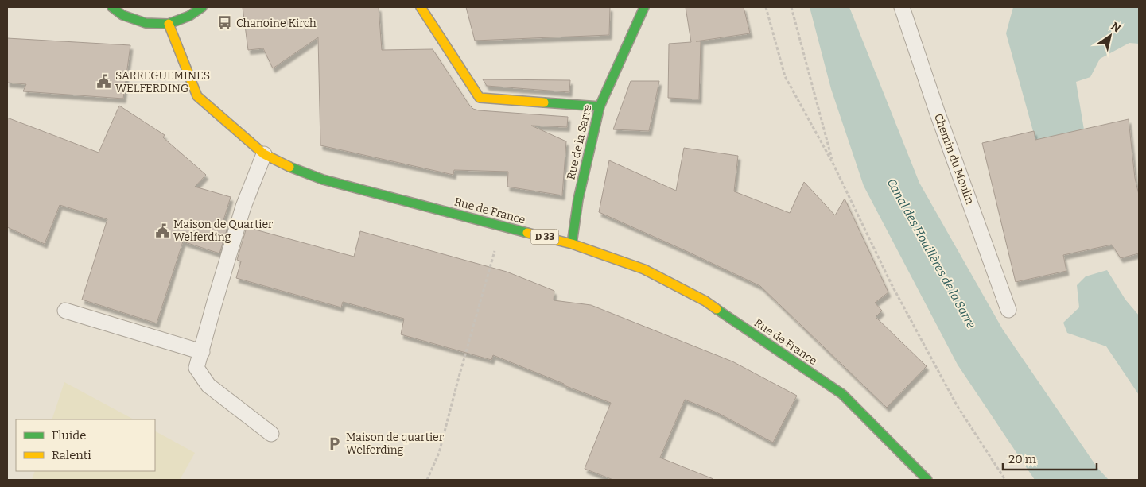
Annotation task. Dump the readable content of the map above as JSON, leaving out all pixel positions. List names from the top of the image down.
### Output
{
  "streets": {
    "main road": ["Rue de la Sarre", "Rue de France", "D 33"],
    "lane": ["Chemin du Moulin"]
  },
  "crossings": [
    ["Rue de la Sarre", "Rue de France"]
  ],
  "water": ["Canal des Houillères de la Sarre"],
  "places": {
    "bus stop": ["Chanoine Kirch"],
    "public building": ["SARREGUEMINES WELFERDING", "Maison de Quartier Welferding"],
    "parking": ["Maison de quartier Welferding"]
  },
  "legend": ["Fluide", "Ralenti"],
  "scale_bar": "20 m",
  "north": "top right"
}
